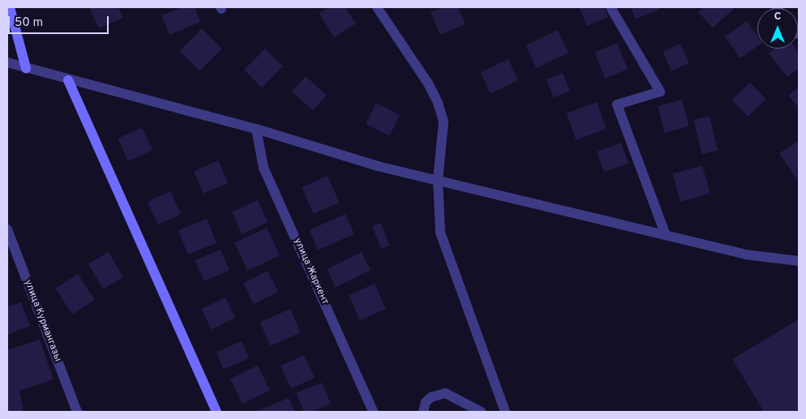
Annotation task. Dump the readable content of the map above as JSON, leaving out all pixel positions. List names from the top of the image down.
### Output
{
  "streets": {
    "street": ["улица Жаркент", "улица Курмангазы"]
  },
  "scale_bar": "50 m",
  "north": "top"
}
